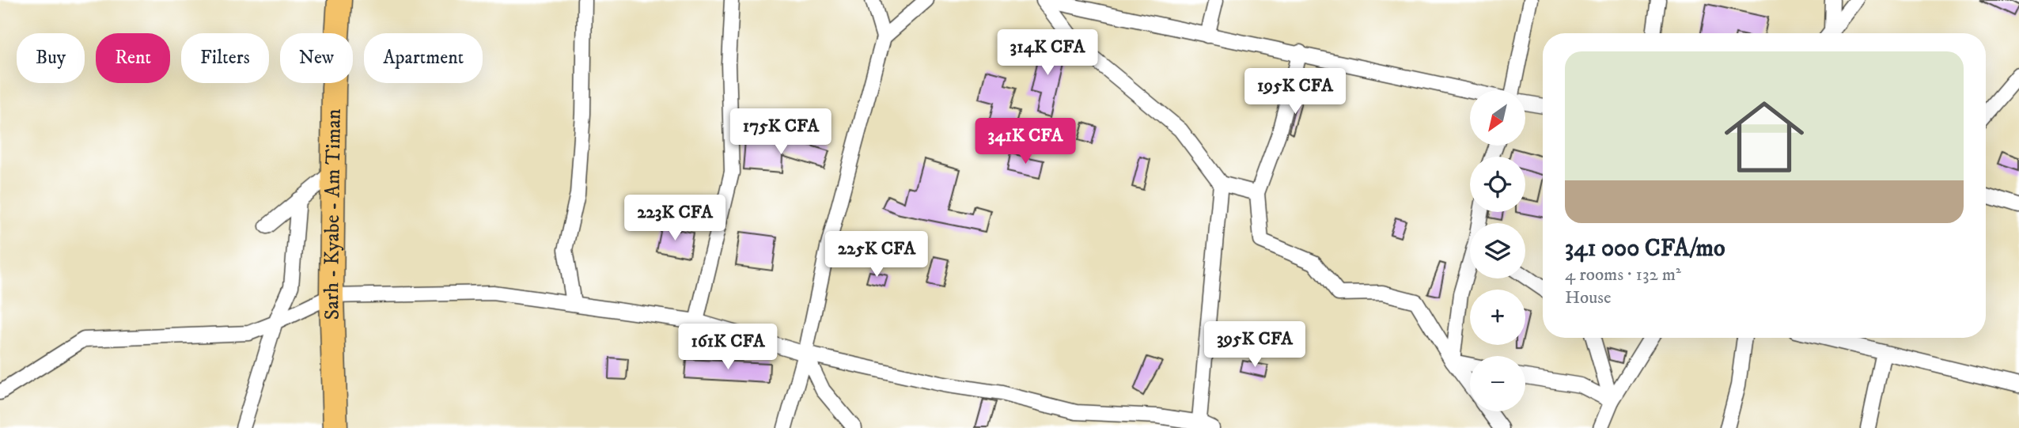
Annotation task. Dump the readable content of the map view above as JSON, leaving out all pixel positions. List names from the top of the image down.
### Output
{
  "streets": {
    "highway": ["Sarh - Kyabe - Am Timan"]
  },
  "north": "bottom left",
  "page": {
    "price": [
      "314K CFA",
      "195K CFA",
      "175K CFA",
      "341K CFA",
      "223K CFA",
      "225K CFA",
      "395K CFA",
      "161K CFA"
    ],
    "chip": [
      "Buy",
      "Rent",
      "Filters",
      "New",
      "Apartment"
    ],
    "list": [
      {
        "name": "341 000 CFA/mo",
        "note": "4 rooms · 132 m² · House"
      }
    ],
    "map_buttons": ["+", "−"]
  }
}
